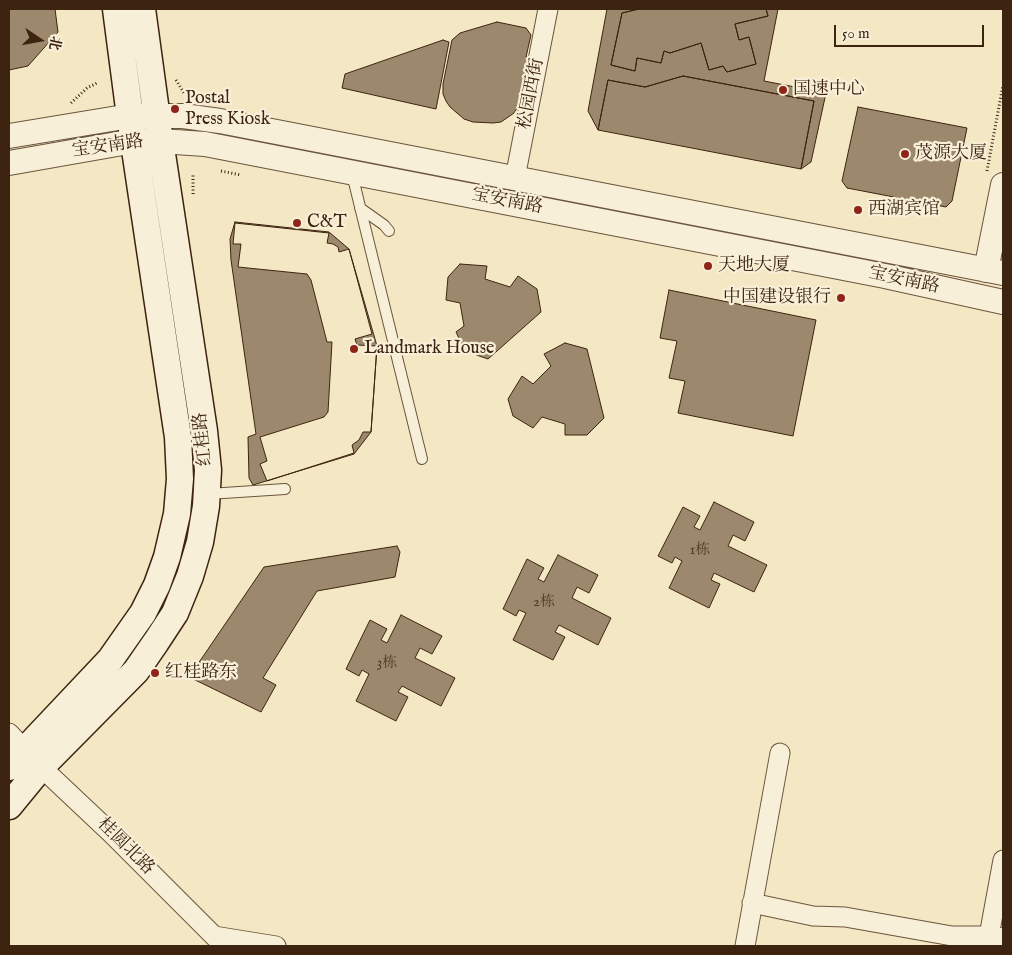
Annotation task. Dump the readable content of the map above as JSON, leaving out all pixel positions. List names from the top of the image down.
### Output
{
  "streets": {
    "main road": ["红桂路"],
    "street": ["松园西街", "宝安南路", "桂圆北路"]
  },
  "crossings": [
    ["松园西街", "宝安南路"],
    ["宝安南路", "红桂路"],
    ["红桂路", "桂圆北路"]
  ],
  "places": [
    "国速中心",
    "Postal Press Kiosk",
    "茂源大厦",
    "西湖宾馆",
    "C&T",
    "天地大厦",
    "中国建设银行",
    "Landmark House",
    "红桂路东"
  ],
  "house_numbers": ["1栋", "2栋", "3栋"],
  "scale_bar": "50 m",
  "north": "right"
}
